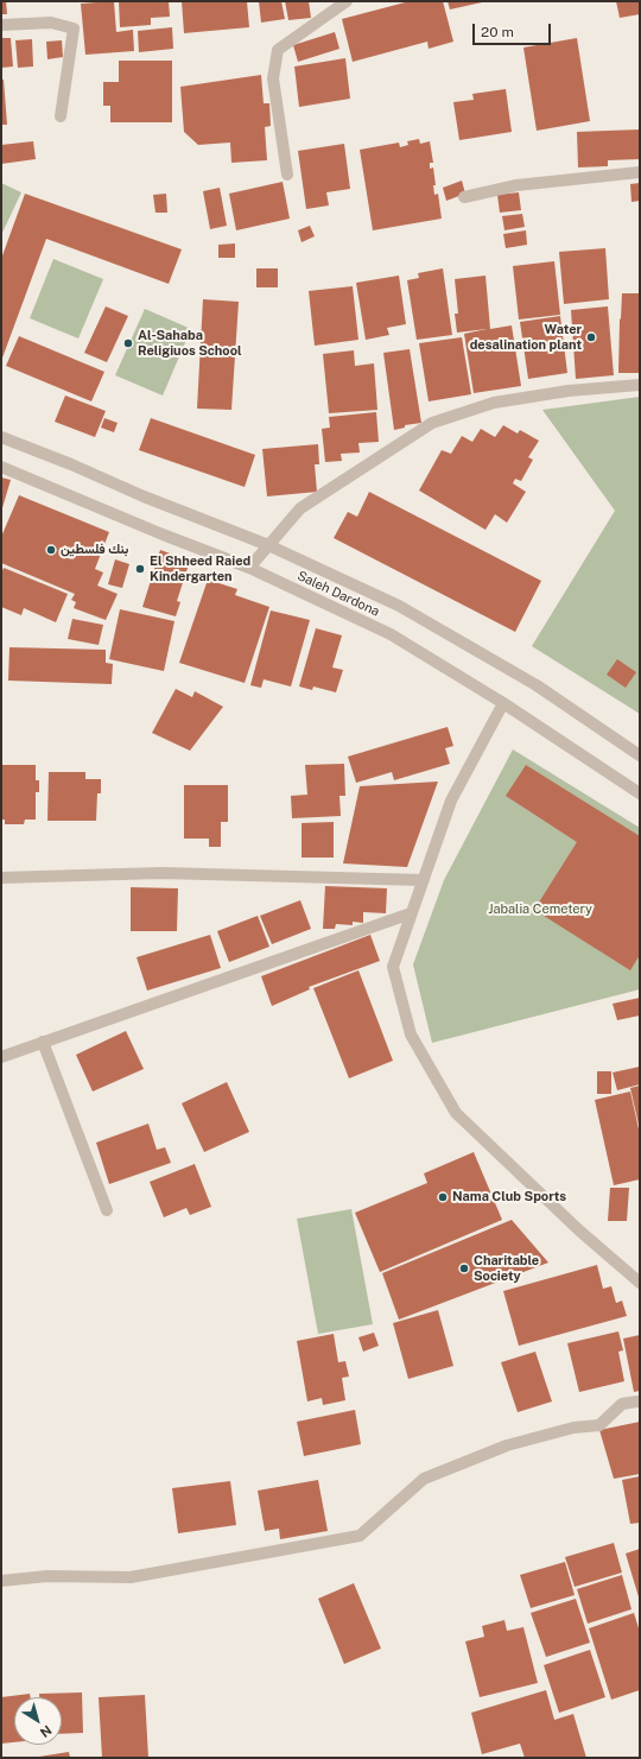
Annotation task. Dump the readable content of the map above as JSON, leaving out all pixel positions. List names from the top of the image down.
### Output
{
  "streets": {
    "street": ["Saleh Dardona"]
  },
  "parks": ["Jabalia Cemetery"],
  "places": [
    "Water desalination plant",
    "Al-Sahaba Religiuos School",
    "بنك فلسطين",
    "El Shheed Raied Kindergarten",
    "Nama Club Sports",
    "Charitable Society"
  ],
  "scale_bar": "20 m",
  "north": "bottom right"
}
